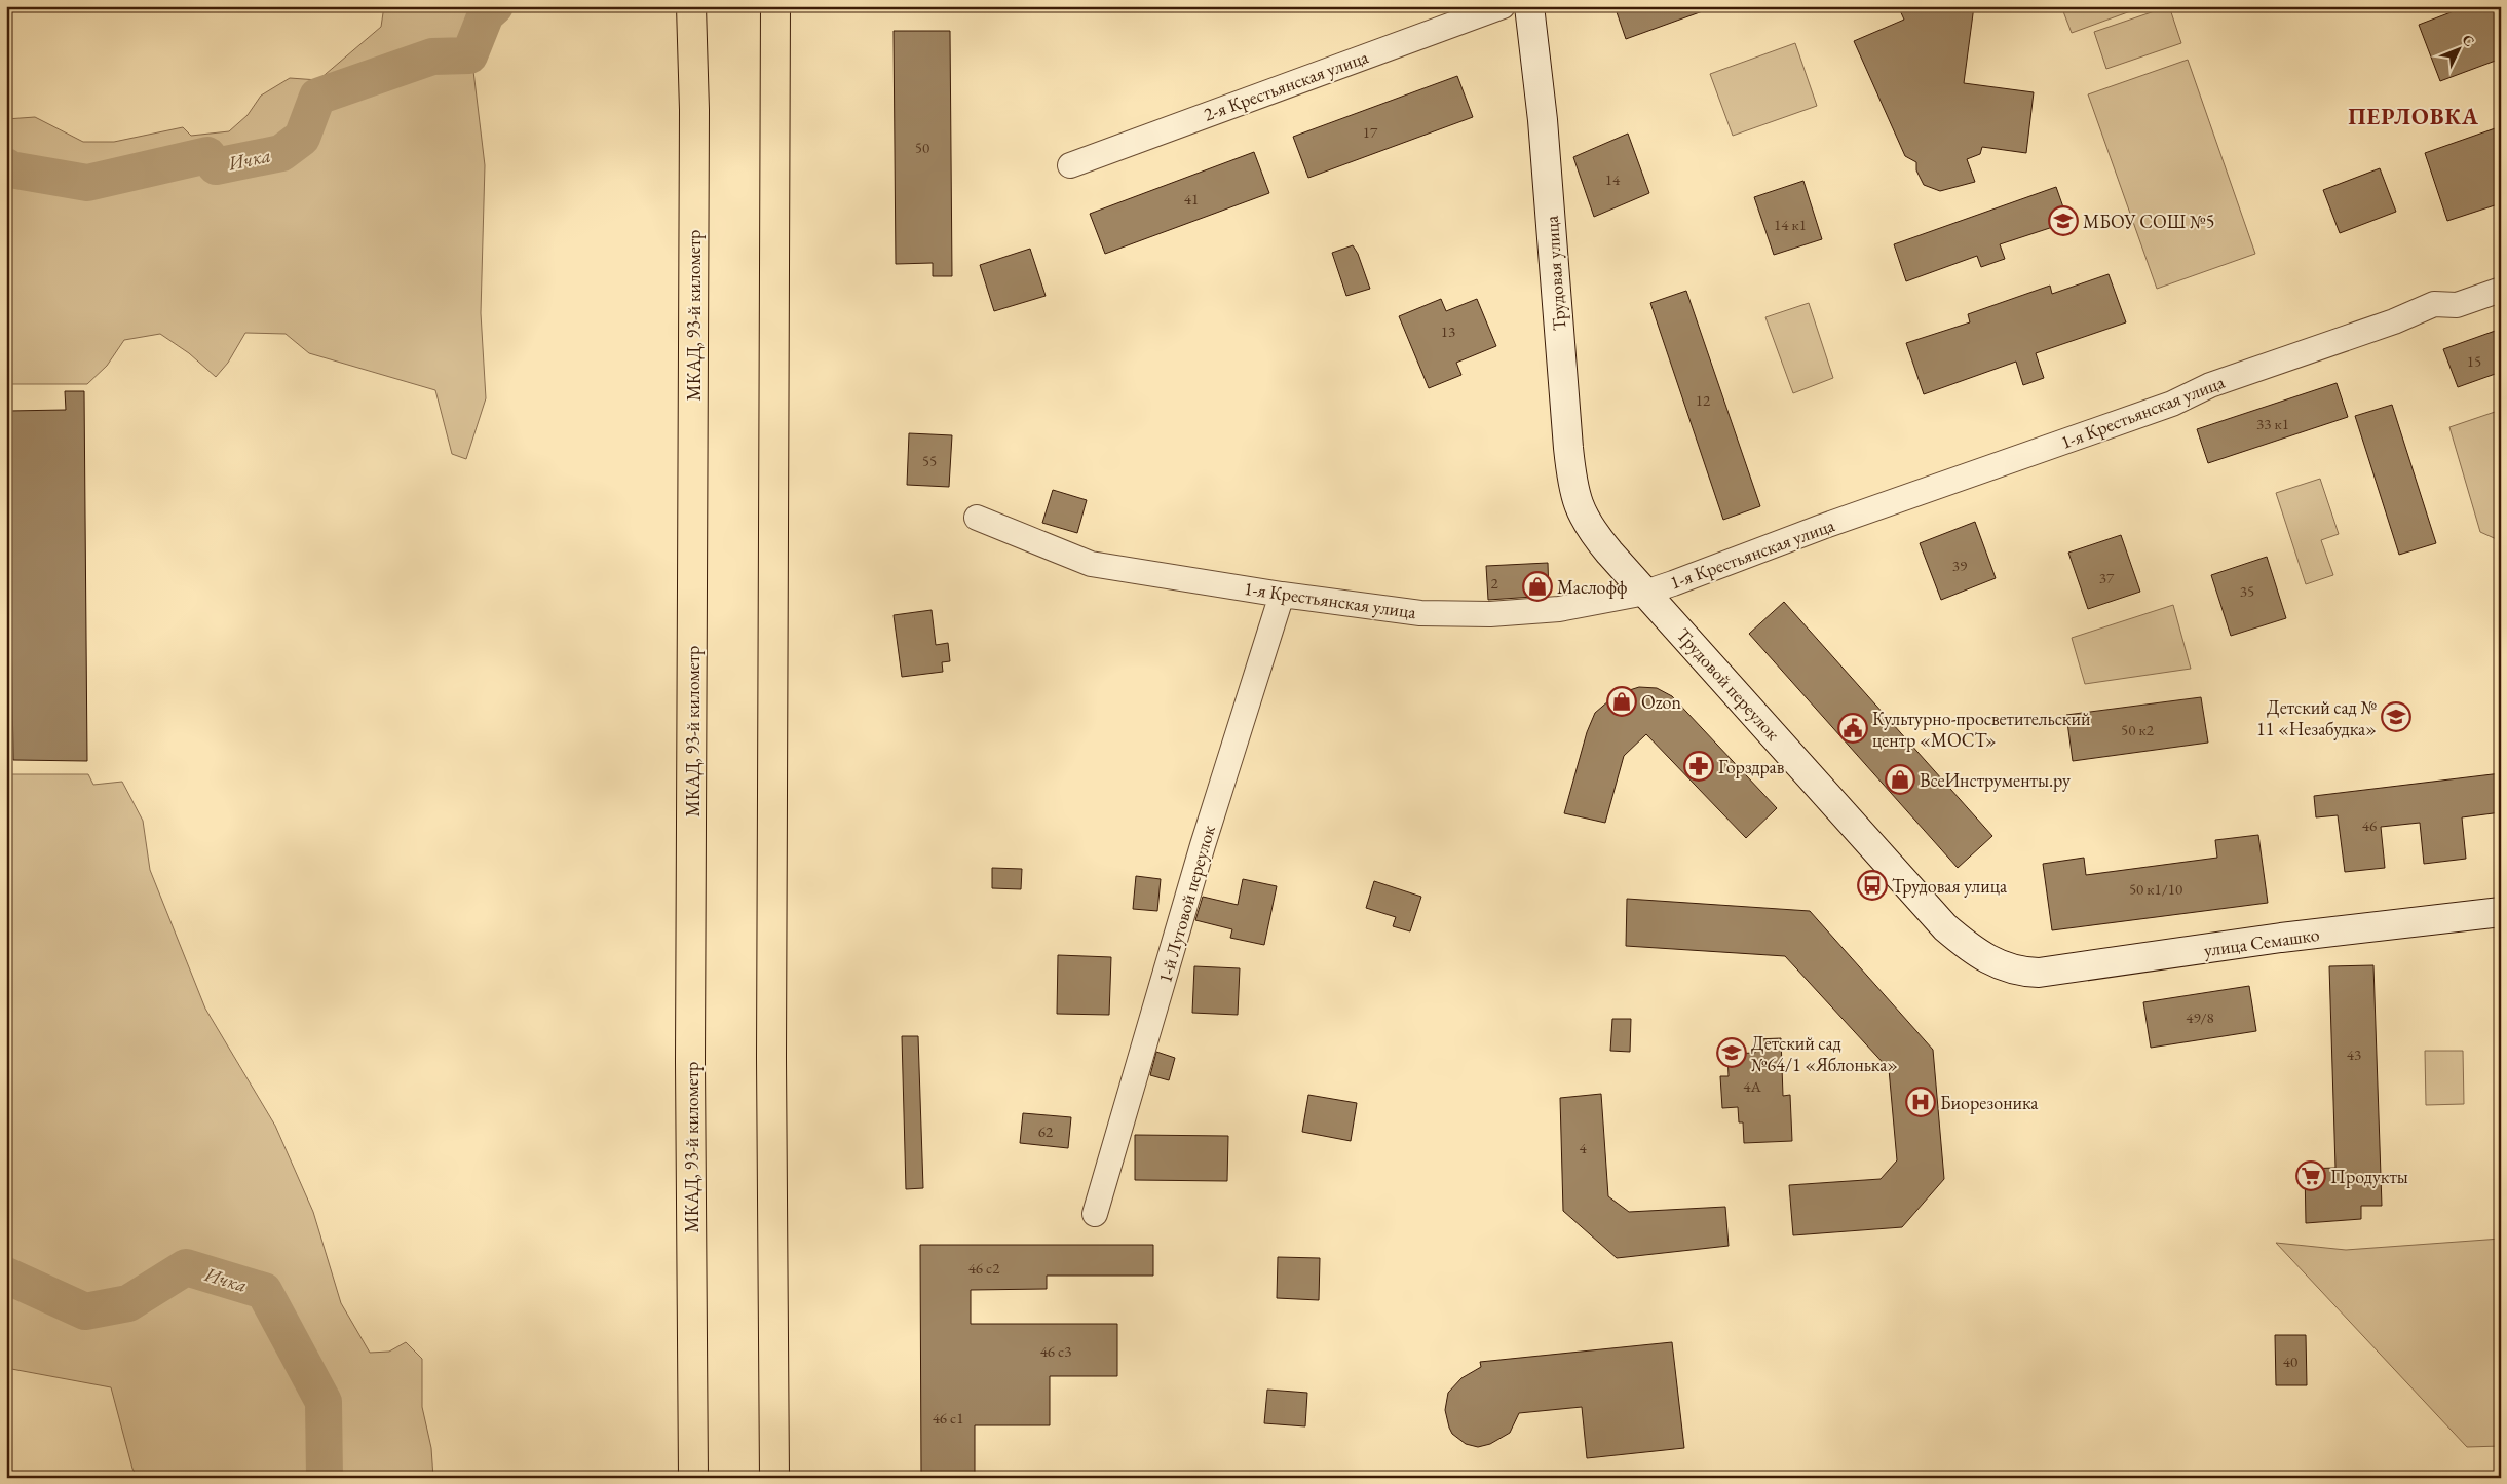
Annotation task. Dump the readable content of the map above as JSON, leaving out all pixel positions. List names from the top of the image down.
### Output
{
  "streets": {
    "highway": ["МКАД, 93-й километр"],
    "main road": ["Трудовая улица", "Трудовой переулок", "улица Семашко"],
    "street": ["2-я Крестьянская улица", "1-я Крестьянская улица", "1-й Луговой переулок"]
  },
  "crossings": [
    ["Трудовая улица", "Трудовой переулок"],
    ["1-я Крестьянская улица", "Трудовой переулок"],
    ["1-я Крестьянская улица", "1-й Луговой переулок"],
    ["Трудовой переулок", "улица Семашко"]
  ],
  "districts": ["ПЕРЛОВКА"],
  "water": ["Ичка"],
  "places": {
    "school or university": ["МБОУ СОШ №5", "Детский сад № 11 «Незабудка»", "Детский сад №64/1 «Яблонька»"],
    "shop": ["Маслофф", "Ozon", "ВсеИнструменты.ру"],
    "public building": ["Культурно-просветительский центр «МОСТ»"],
    "pharmacy": ["Горздрав"],
    "bus stop": ["Трудовая улица"],
    "hospital": ["Биорезоника"],
    "supermarket": ["Продукты"]
  },
  "house_numbers": [
    "17",
    "50",
    "14",
    "41",
    "14 к1",
    "13",
    "15",
    "12",
    "33 к1",
    "55",
    "39",
    "37",
    "2",
    "35",
    "50 к2",
    "46",
    "50 к1/10",
    "49/8",
    "43",
    "4А",
    "62",
    "4",
    "46 с2",
    "46 с3",
    "40",
    "46 с1"
  ],
  "north": "top right"
}
